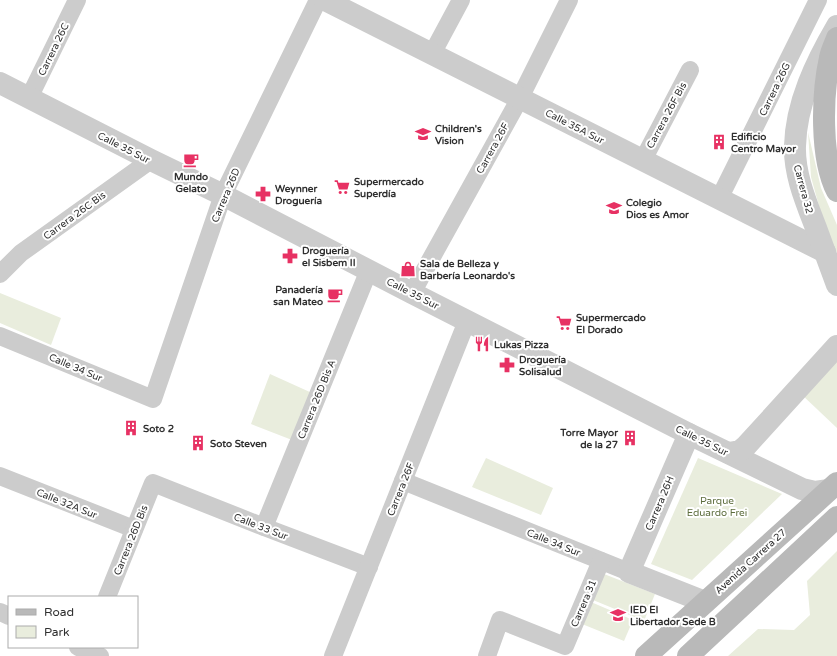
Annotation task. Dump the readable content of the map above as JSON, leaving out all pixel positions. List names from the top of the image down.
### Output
{
  "streets": {
    "main road": ["Avenida Carrera 27"],
    "street": [
      "Carrera 26C",
      "Carrera 26G",
      "Carrera 26F Bis",
      "Calle 35A Sur",
      "Calle 35 Sur",
      "Carrera 26F",
      "Carrera 32",
      "Carrera 26D",
      "Carrera 26C Bis",
      "Calle 34 Sur",
      "Carrera 26D Bis A",
      "Calle 32A Sur",
      "Carrera 26H",
      "Calle 33 Sur",
      "Carrera 26D Bis",
      "Carrera 31"
    ]
  },
  "crossings": [
    ["Carrera 26C", "Calle 35 Sur"],
    ["Carrera 26G", "Calle 35A Sur"],
    ["Carrera 26F Bis", "Calle 35A Sur"],
    ["Calle 35A Sur", "Carrera 26F"],
    ["Calle 35A Sur", "Carrera 32"],
    ["Calle 35 Sur", "Carrera 26F"],
    ["Calle 35 Sur", "Carrera 26D"],
    ["Calle 35 Sur", "Carrera 26C Bis"],
    ["Calle 35 Sur", "Carrera 26D Bis A"],
    ["Calle 35 Sur", "Carrera 26H"],
    ["Calle 35 Sur", "Avenida Carrera 27"],
    ["Carrera 26F", "Calle 34 Sur"],
    ["Carrera 26F", "Calle 33 Sur"],
    ["Carrera 26D", "Calle 34 Sur"],
    ["Calle 34 Sur", "Carrera 26H"],
    ["Calle 34 Sur", "Avenida Carrera 27"],
    ["Calle 34 Sur", "Carrera 31"],
    ["Carrera 26D Bis A", "Calle 33 Sur"],
    ["Calle 32A Sur", "Carrera 26D Bis"],
    ["Calle 33 Sur", "Carrera 26D Bis"]
  ],
  "parks": ["Parque Eduardo Frei"],
  "places": {
    "school or university": ["Children's Vision", "Colegio Dios es Amor", "IED El Libertador Sede B"],
    "building": [
      "Edificio Centro Mayor",
      "Soto 2",
      "Torre Mayor de la 27",
      "Soto Steven"
    ],
    "cafe": ["Mundo Gelato", "Panadería san Mateo"],
    "supermarket": ["Supermercado Superdía", "Supermercado El Dorado"],
    "pharmacy": ["Weynner Droguería", "Droguería el Sisbem II", "Droguería Solisalud"],
    "shop": ["Sala de Belleza y Barbería Leonardo's"],
    "restaurant": ["Lukas Pizza"]
  },
  "legend": ["Road", "Park"]
}
